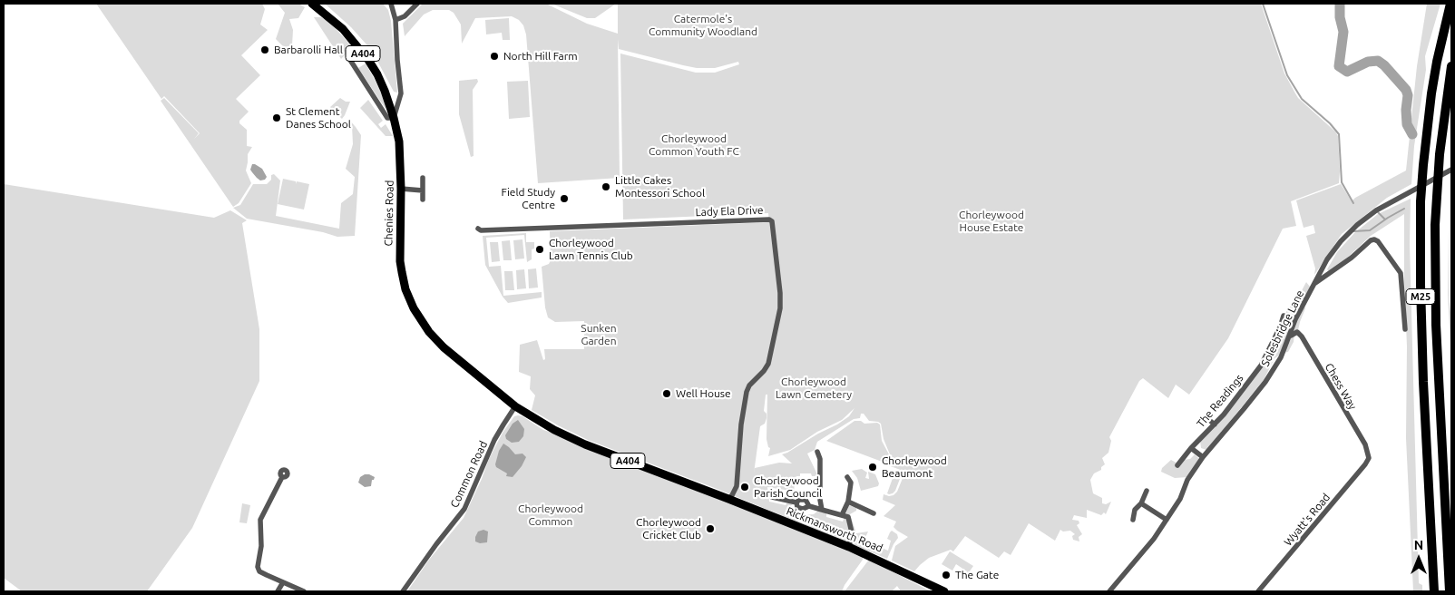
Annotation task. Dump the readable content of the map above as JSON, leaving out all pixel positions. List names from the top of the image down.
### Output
{
  "streets": {
    "highway": ["M25"],
    "main road": ["A404", "Chenies Road", "Rickmansworth Road"],
    "street": [
      "Lady Ela Drive",
      "Solesbridge Lane",
      "Chess Way",
      "The Readings",
      "Common Road",
      "Wyatt's Road"
    ]
  },
  "crossings": [
    ["Lady Ela Drive", "Rickmansworth Road"],
    ["Chenies Road", "Common Road"],
    ["Chenies Road", "Rickmansworth Road"],
    ["Solesbridge Lane", "Chess Way"],
    ["Chess Way", "Wyatt's Road"],
    ["Common Road", "Rickmansworth Road"]
  ],
  "parks": [
    "Catermole's Community Woodland",
    "Chorleywood Common Youth FC",
    "Chorleywood House Estate",
    "Sunken Garden",
    "Chorleywood Lawn Cemetery",
    "Chorleywood Common"
  ],
  "places": [
    "Barbarolli Hall",
    "North Hill Farm",
    "St Clement Danes School",
    "Little Cakes Montessori School",
    "Field Study Centre",
    "Chorleywood Lawn Tennis Club",
    "Well House",
    "Chorleywood Beaumont",
    "Chorleywood Parish Council",
    "Chorleywood Cricket Club",
    "The Gate"
  ],
  "north": "top"
}
